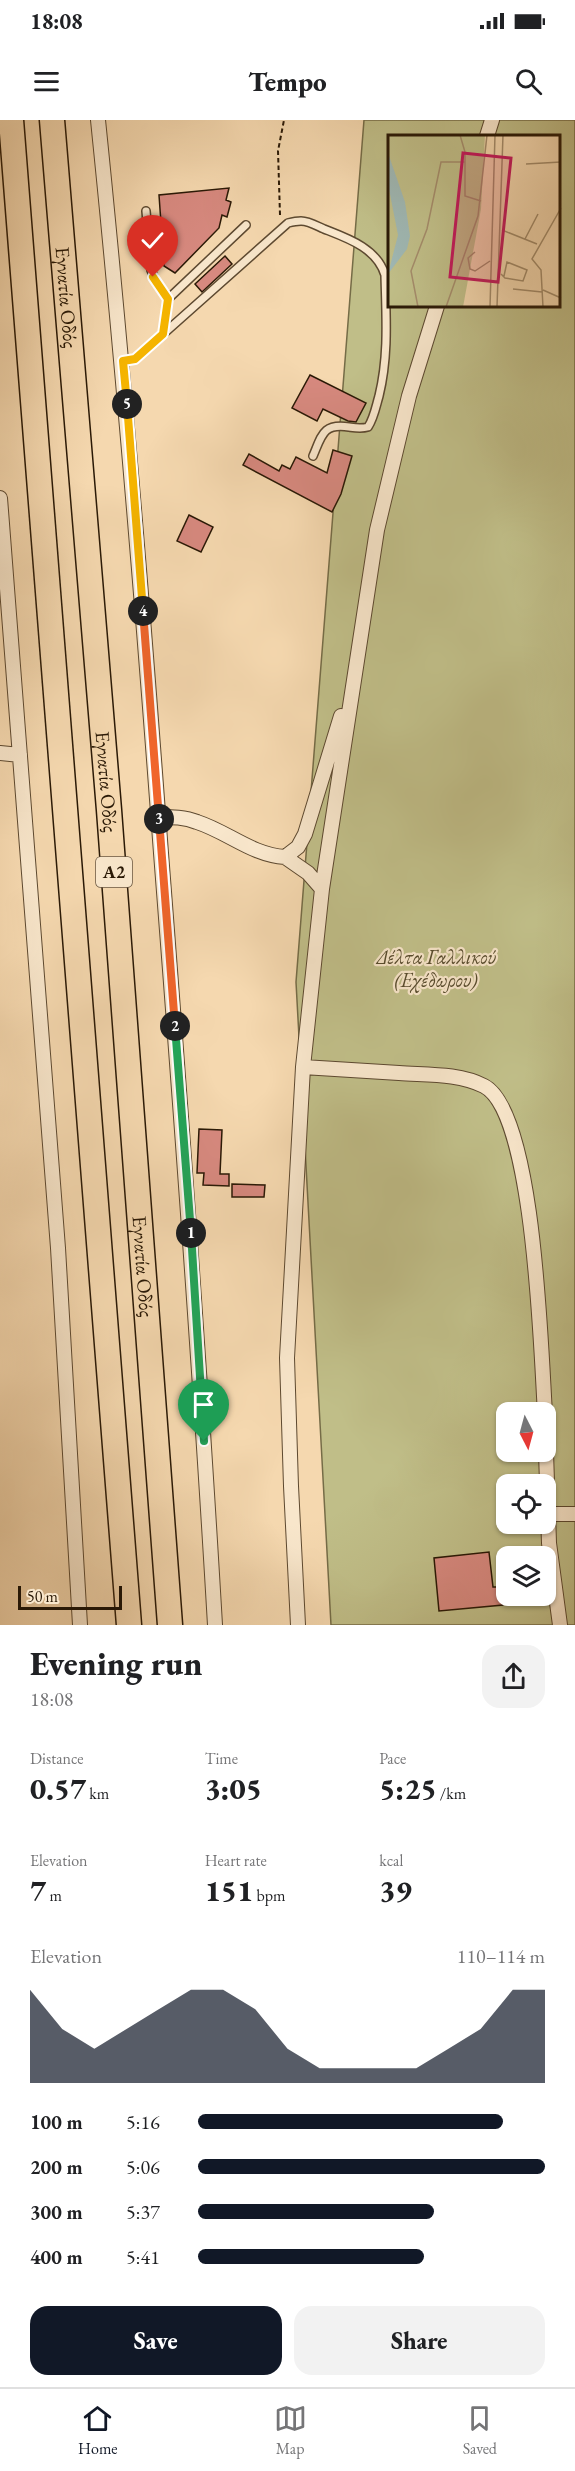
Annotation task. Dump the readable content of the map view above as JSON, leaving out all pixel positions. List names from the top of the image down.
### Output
{
  "streets": {
    "highway": ["Εγνατία Οδός", "Α2"]
  },
  "parks": ["Δέλτα Γαλλικού (Εχέδωρου)"],
  "scale_bar": "50 m",
  "north": "bottom",
  "page": {
    "status": "18:08",
    "header": "Tempo",
    "pins": [
      "5",
      "4",
      "3",
      "2",
      "1"
    ],
    "scale": "50 m",
    "heading": ["Evening run", "18:08"],
    "stats": [
      ["Distance", "0.57 km"],
      ["Time", "3:05"],
      ["Pace", "5:25 /km"],
      ["Elevation", "7 m"],
      ["Heart rate", "151 bpm"],
      ["kcal", "39"]
    ],
    "chart": ["Elevation", "110–114 m"],
    "list": [
      {
        "name": "100 m",
        "note": "5:16"
      },
      {
        "name": "200 m",
        "note": "5:06"
      },
      {
        "name": "300 m",
        "note": "5:37"
      },
      {
        "name": "400 m",
        "note": "5:41"
      }
    ],
    "buttons": ["Save", "Share"],
    "tabs": ["Home", "Map", "Saved"]
  }
}
